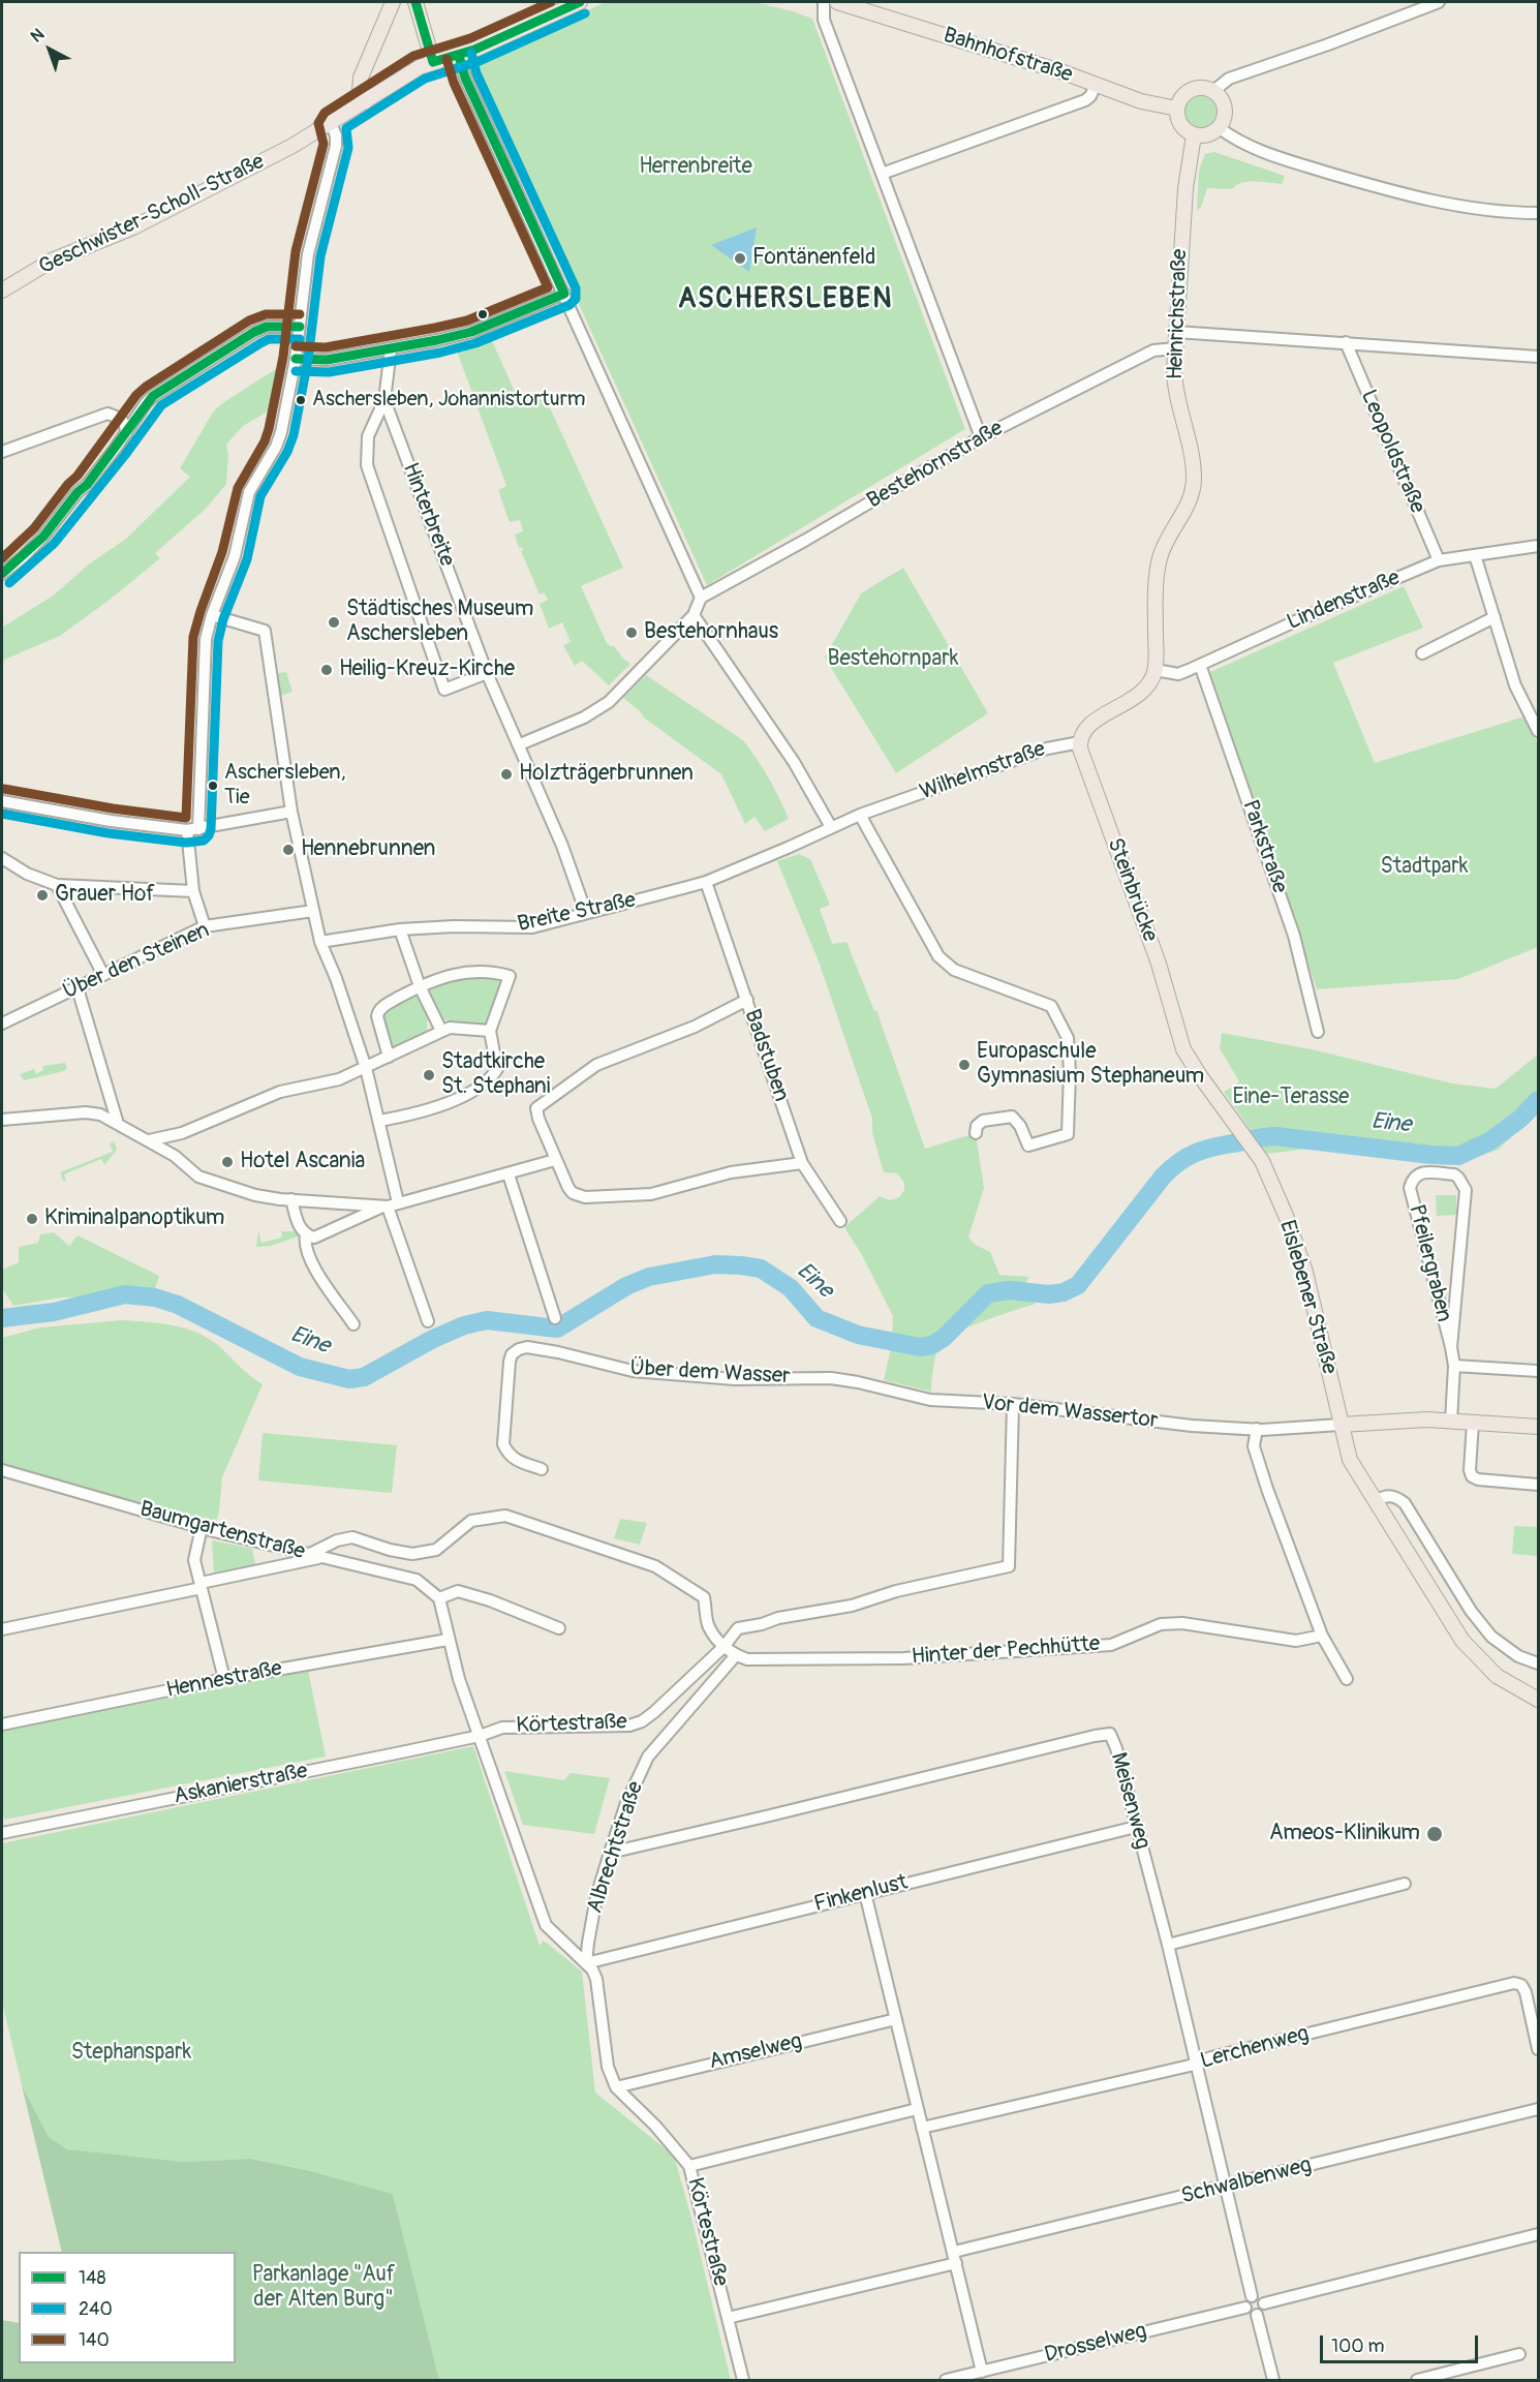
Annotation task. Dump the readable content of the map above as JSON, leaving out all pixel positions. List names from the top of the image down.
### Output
{
  "streets": {
    "main road": [
      "Bahnhofstraße",
      "Geschwister-Scholl-Straße",
      "Heinrichstraße",
      "Steinbrücke",
      "Eislebener Straße"
    ],
    "street": [
      "Leopoldstraße",
      "Bestehornstraße",
      "Hinterbreite",
      "Lindenstraße",
      "Wilhelmstraße",
      "Parkstraße",
      "Breite Straße",
      "Über den Steinen",
      "Badstuben",
      "Pfeilergraben",
      "Über dem Wasser",
      "Vor dem Wassertor",
      "Baumgartenstraße",
      "Hinter der Pechhütte",
      "Hennestraße",
      "Körtestraße",
      "Askanierstraße",
      "Meisenweg",
      "Albrechtstraße",
      "Finkenlust",
      "Lerchenweg",
      "Amselweg",
      "Schwalbenweg",
      "Drosselweg"
    ]
  },
  "crossings": [
    ["Bahnhofstraße", "Heinrichstraße"],
    ["Heinrichstraße", "Bestehornstraße"],
    ["Heinrichstraße", "Lindenstraße"],
    ["Leopoldstraße", "Lindenstraße"],
    ["Hinterbreite", "Breite Straße"],
    ["Lindenstraße", "Parkstraße"],
    ["Wilhelmstraße", "Steinbrücke"],
    ["Wilhelmstraße", "Breite Straße"],
    ["Steinbrücke", "Eislebener Straße"],
    ["Breite Straße", "Badstuben"],
    ["Eislebener Straße", "Vor dem Wassertor"],
    ["Über dem Wasser", "Vor dem Wassertor"],
    ["Vor dem Wassertor", "Körtestraße"],
    ["Baumgartenstraße", "Körtestraße"],
    ["Hinter der Pechhütte", "Körtestraße"],
    ["Hinter der Pechhütte", "Albrechtstraße"],
    ["Hennestraße", "Körtestraße"],
    ["Körtestraße", "Askanierstraße"],
    ["Körtestraße", "Albrechtstraße"],
    ["Körtestraße", "Finkenlust"],
    ["Körtestraße", "Amselweg"],
    ["Körtestraße", "Schwalbenweg"],
    ["Meisenweg", "Albrechtstraße"],
    ["Meisenweg", "Finkenlust"],
    ["Meisenweg", "Lerchenweg"],
    ["Meisenweg", "Schwalbenweg"],
    ["Meisenweg", "Drosselweg"],
    ["Albrechtstraße", "Finkenlust"]
  ],
  "districts": ["ASCHERSLEBEN"],
  "water": ["Eine"],
  "parks": [
    "Herrenbreite",
    "Bestehornpark",
    "Stadtpark",
    "Eine-Terasse",
    "Stephanspark",
    "Parkanlage \"Auf der Alten Burg\""
  ],
  "places": [
    "Fontänenfeld",
    "Aschersleben, Johannistorturm",
    "Städtisches Museum Aschersleben",
    "Bestehornhaus",
    "Heilig-Kreuz-Kirche",
    "Holzträgerbrunnen",
    "Aschersleben, Tie",
    "Hennebrunnen",
    "Grauer Hof",
    "Europaschule Gymnasium Stephaneum",
    "Stadtkirche St. Stephani",
    "Hotel Ascania",
    "Kriminalpanoptikum",
    "Ameos-Klinikum"
  ],
  "lines": ["transit line 148", "transit line 140", "transit line 240"],
  "legend": ["148", "240", "140"],
  "scale_bar": "100 m",
  "north": "top left"
}
